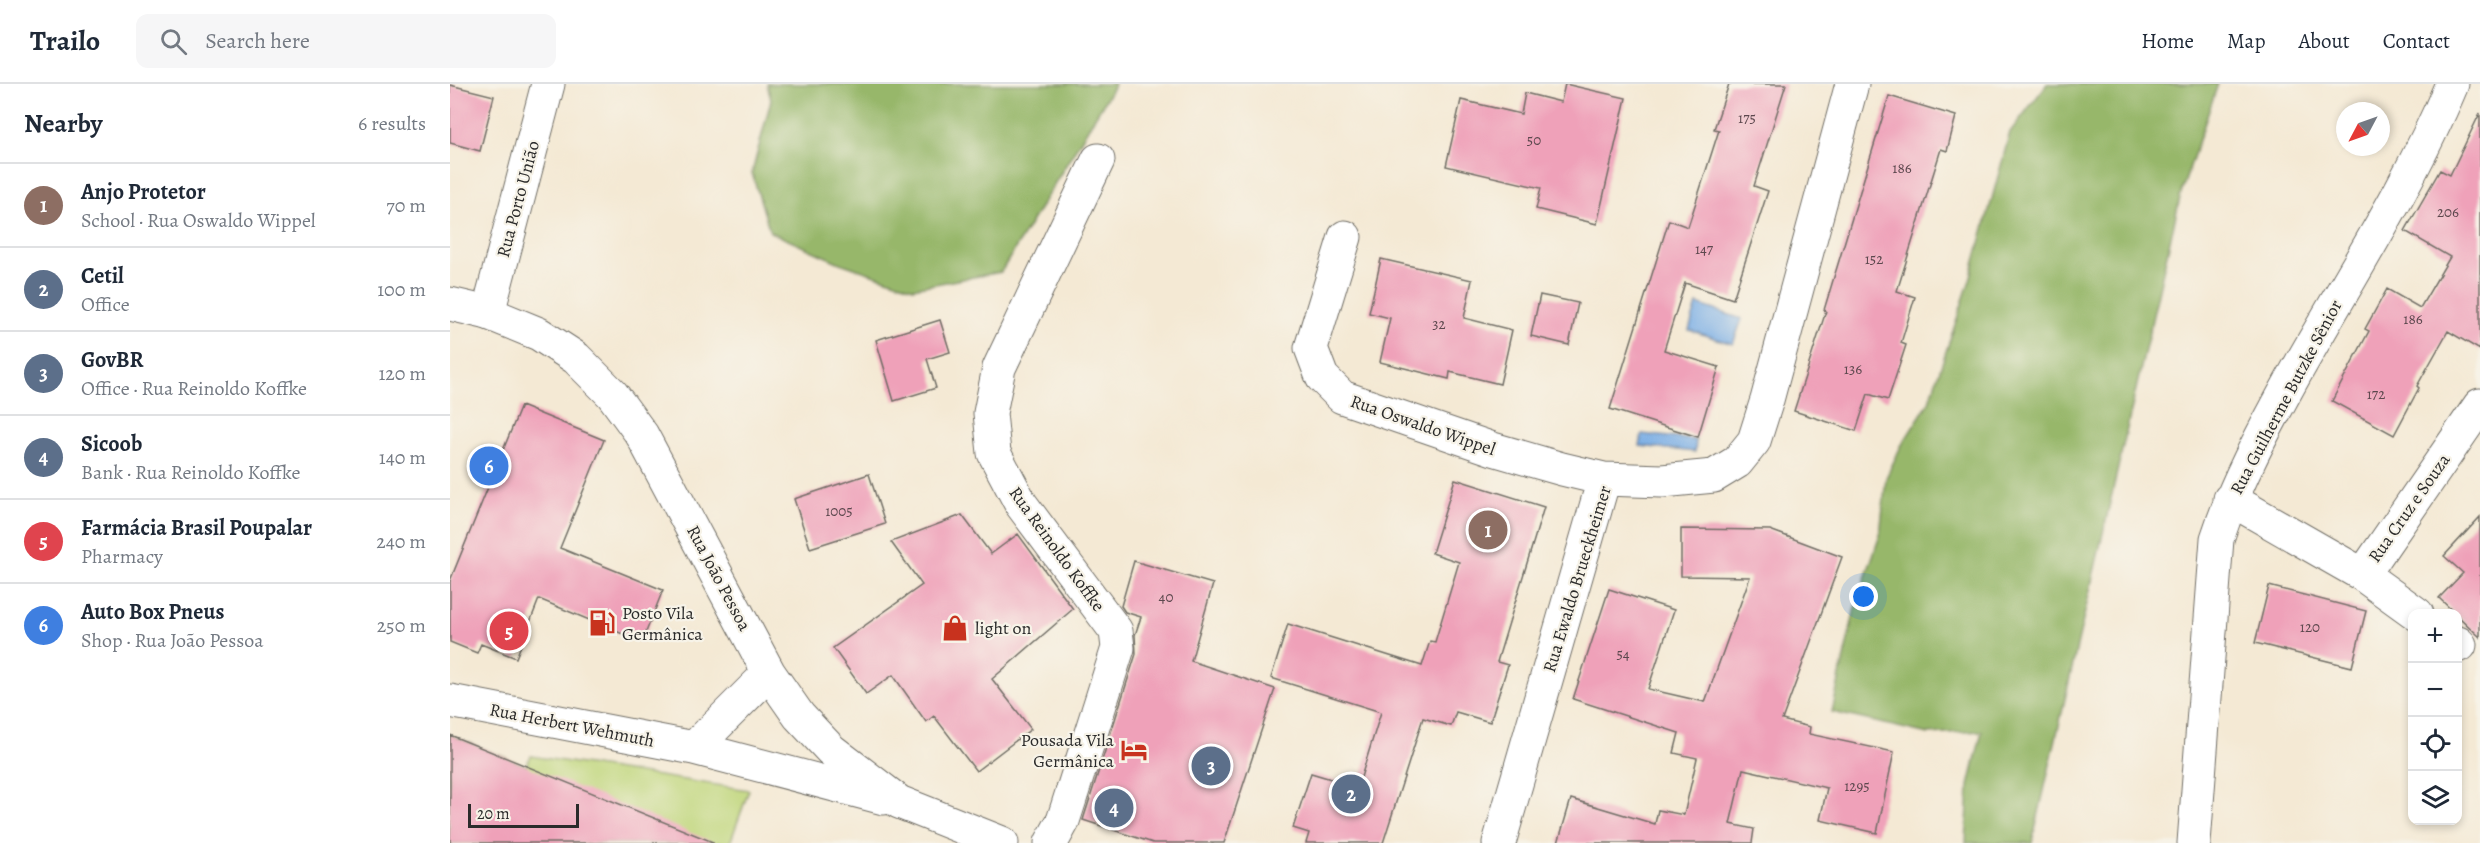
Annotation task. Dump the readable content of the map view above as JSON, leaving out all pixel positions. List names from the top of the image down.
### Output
{
  "streets": {
    "street": [
      "Rua Porto União",
      "Rua Guilherme Butzke Sênior",
      "Rua Oswaldo Wippel",
      "Rua Cruz e Souza",
      "Rua Reinoldo Koffke",
      "Rua João Pessoa",
      "Rua Ewaldo Brueckheimer",
      "Rua Herbert Wehmuth"
    ]
  },
  "crossings": [
    ["Rua Porto União", "Rua João Pessoa"],
    ["Rua Guilherme Butzke Sênior", "Rua Cruz e Souza"],
    ["Rua Oswaldo Wippel", "Rua Ewaldo Brueckheimer"],
    ["Rua João Pessoa", "Rua Herbert Wehmuth"]
  ],
  "places": {
    "fuel station": ["Posto Vila Germânica"],
    "shop": ["light on"],
    "hotel": ["Pousada Vila Germânica"]
  },
  "house_numbers": [
    "175",
    "50",
    "186",
    "206",
    "147",
    "152",
    "186",
    "32",
    "136",
    "172",
    "1005",
    "40",
    "120",
    "54",
    "1295"
  ],
  "scale_bar": "20 m",
  "north": "bottom left",
  "page": {
    "header": "Trailo",
    "search": "Search here",
    "nav": [
      "Home",
      "Map",
      "About",
      "Contact"
    ],
    "heading": ["Nearby", "6 results"],
    "list": [
      {
        "mark": "1",
        "name": "Anjo Protetor",
        "note": "School · Rua Oswaldo Wippel",
        "value": "70 m"
      },
      {
        "mark": "2",
        "name": "Cetil",
        "note": "Office",
        "value": "100 m"
      },
      {
        "mark": "3",
        "name": "GovBR",
        "note": "Office · Rua Reinoldo Koffke",
        "value": "120 m"
      },
      {
        "mark": "4",
        "name": "Sicoob",
        "note": "Bank · Rua Reinoldo Koffke",
        "value": "140 m"
      },
      {
        "mark": "5",
        "name": "Farmácia Brasil Poupalar",
        "note": "Pharmacy",
        "value": "240 m"
      },
      {
        "mark": "6",
        "name": "Auto Box Pneus",
        "note": "Shop · Rua João Pessoa",
        "value": "250 m"
      }
    ],
    "pins": [
      "6",
      "1",
      "5",
      "3",
      "2",
      "4"
    ],
    "map_buttons": ["+", "−"],
    "scale": "20 m"
  }
}
